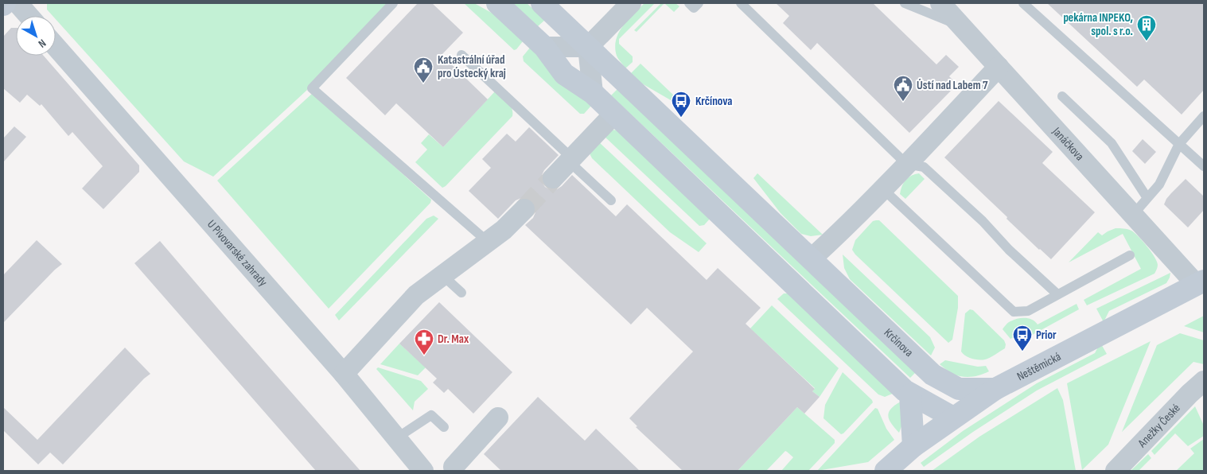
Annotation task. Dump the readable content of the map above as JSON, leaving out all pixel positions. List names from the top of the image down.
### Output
{
  "streets": {
    "street": [
      "Janáčkova",
      "U Pivovarské zahrady",
      "Krčínova",
      "Neštěmická",
      "Anežky České"
    ]
  },
  "crossings": [
    ["Janáčkova", "Neštěmická"],
    ["Krčínova", "Neštěmická"]
  ],
  "places": {
    "building": ["pekárna INPEKO, spol. s r.o."],
    "public building": ["Katastrální úřad pro Ústecký kraj", "Ústí nad Labem 7"],
    "bus stop": ["Krčínova", "Prior"],
    "pharmacy": ["Dr. Max"]
  },
  "north": "bottom right"
}
